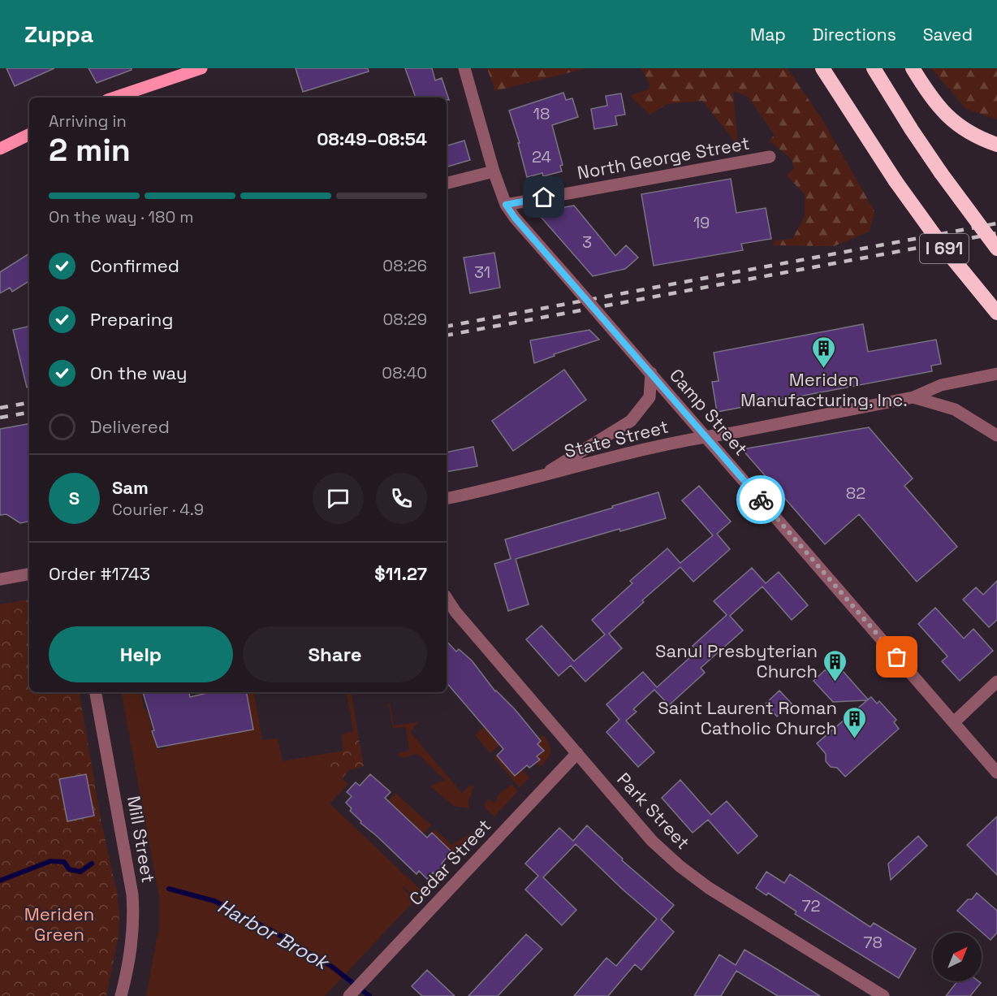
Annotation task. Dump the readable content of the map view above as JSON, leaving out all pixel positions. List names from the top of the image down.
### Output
{
  "streets": {
    "highway": ["I 691"],
    "street": [
      "North George Street",
      "Camp Street",
      "State Street",
      "Park Street",
      "Mill Street",
      "Cedar Street"
    ]
  },
  "crossings": [
    ["North George Street", "Camp Street"],
    ["Camp Street", "State Street"],
    ["Park Street", "Cedar Street"]
  ],
  "water": ["Harbor Brook"],
  "parks": ["Meriden Green"],
  "places": {
    "building": ["Meriden Manufacturing, Inc.", "Sanul Presbyterian Church", "Saint Laurent Roman Catholic Church"]
  },
  "house_numbers": [
    "18",
    "24",
    "19",
    "3",
    "31",
    "82",
    "72",
    "78"
  ],
  "north": "top right",
  "page": {
    "header": "Zuppa",
    "nav": ["Map", "Directions", "Saved"],
    "heading": ["2 min", "Arriving in", "08:49–08:54"],
    "panel": [
      "Sam",
      "Courier · 4.9",
      "Order #1743",
      "$11.27"
    ],
    "bar": "On the way · 180 m",
    "list": [
      ["Confirmed", "08:26"],
      ["Preparing", "08:29"],
      ["On the way", "08:40"],
      "Delivered"
    ],
    "round": "S",
    "buttons": ["Help", "Share"]
  }
}
